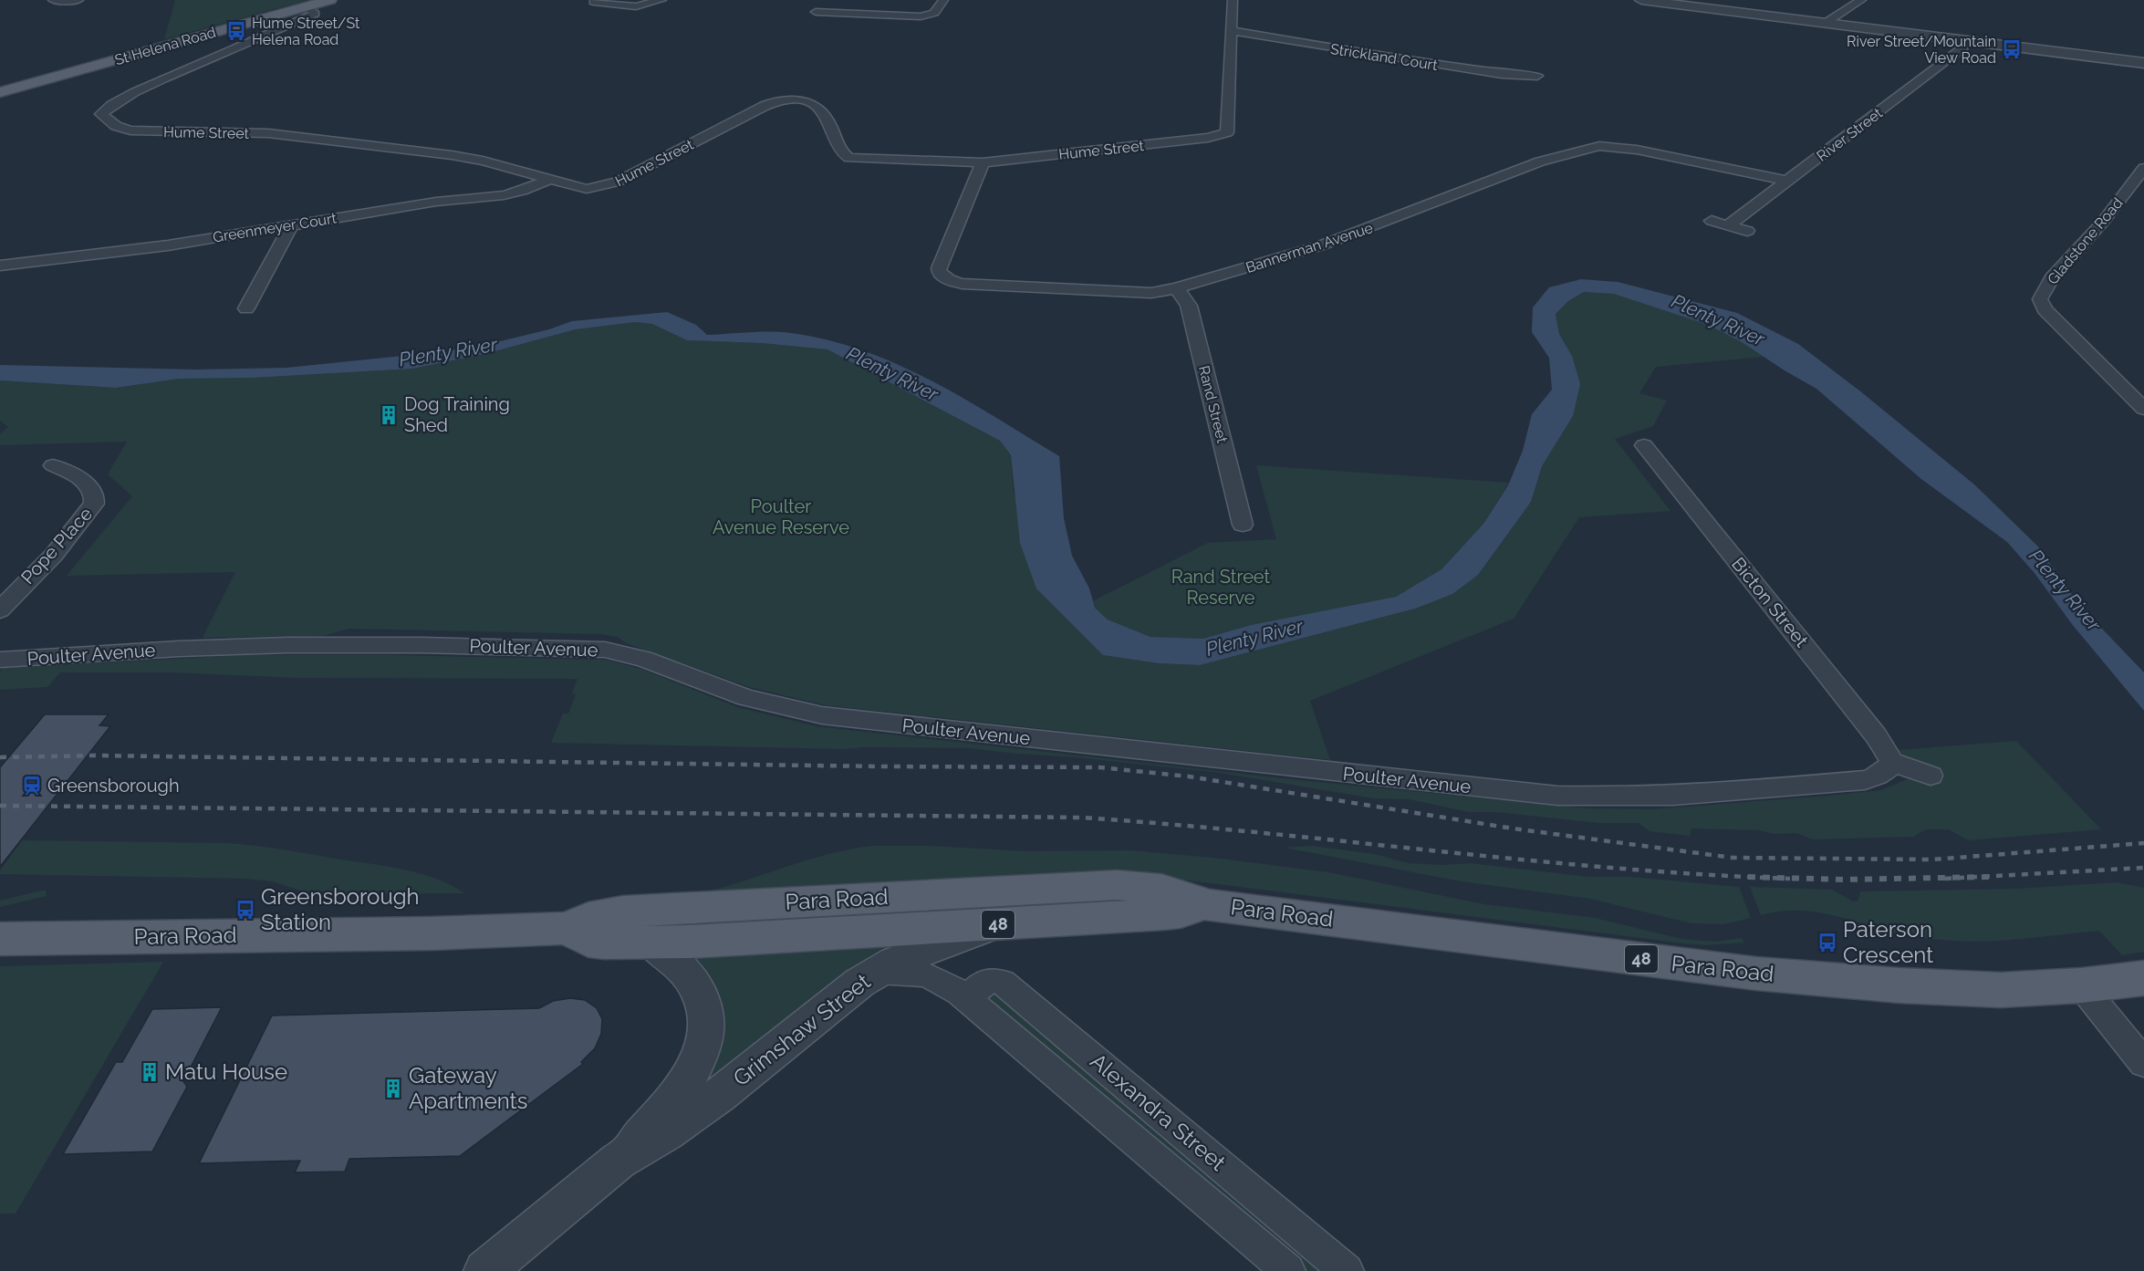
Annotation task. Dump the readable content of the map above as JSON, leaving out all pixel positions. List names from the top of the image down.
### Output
{
  "streets": {
    "main road": ["St Helena Road", "Para Road", "48"],
    "street": [
      "Strickland Court",
      "Hume Street",
      "River Street",
      "Greenmeyer Court",
      "Gladstone Road",
      "Bannerman Avenue",
      "Rand Street",
      "Pope Place",
      "Bicton Street",
      "Poulter Avenue",
      "Grimshaw Street",
      "Alexandra Street"
    ]
  },
  "crossings": [
    ["St Helena Road", "Hume Street"],
    ["Strickland Court", "Hume Street"],
    ["Hume Street", "Greenmeyer Court"],
    ["Hume Street", "Bannerman Avenue"],
    ["River Street", "Bannerman Avenue"],
    ["Bannerman Avenue", "Rand Street"],
    ["Bicton Street", "Poulter Avenue"],
    ["Para Road", "Grimshaw Street"],
    ["Grimshaw Street", "Alexandra Street"]
  ],
  "water": ["Plenty River"],
  "parks": ["Poulter Avenue Reserve", "Rand Street Reserve"],
  "places": {
    "bus stop": [
      "Hume Street/St Helena Road",
      "River Street/Mountain View Road",
      "Greensborough Station",
      "Paterson Crescent"
    ],
    "building": ["Dog Training Shed", "Matu House", "Gateway Apartments"],
    "station": ["Greensborough"]
  }
}
